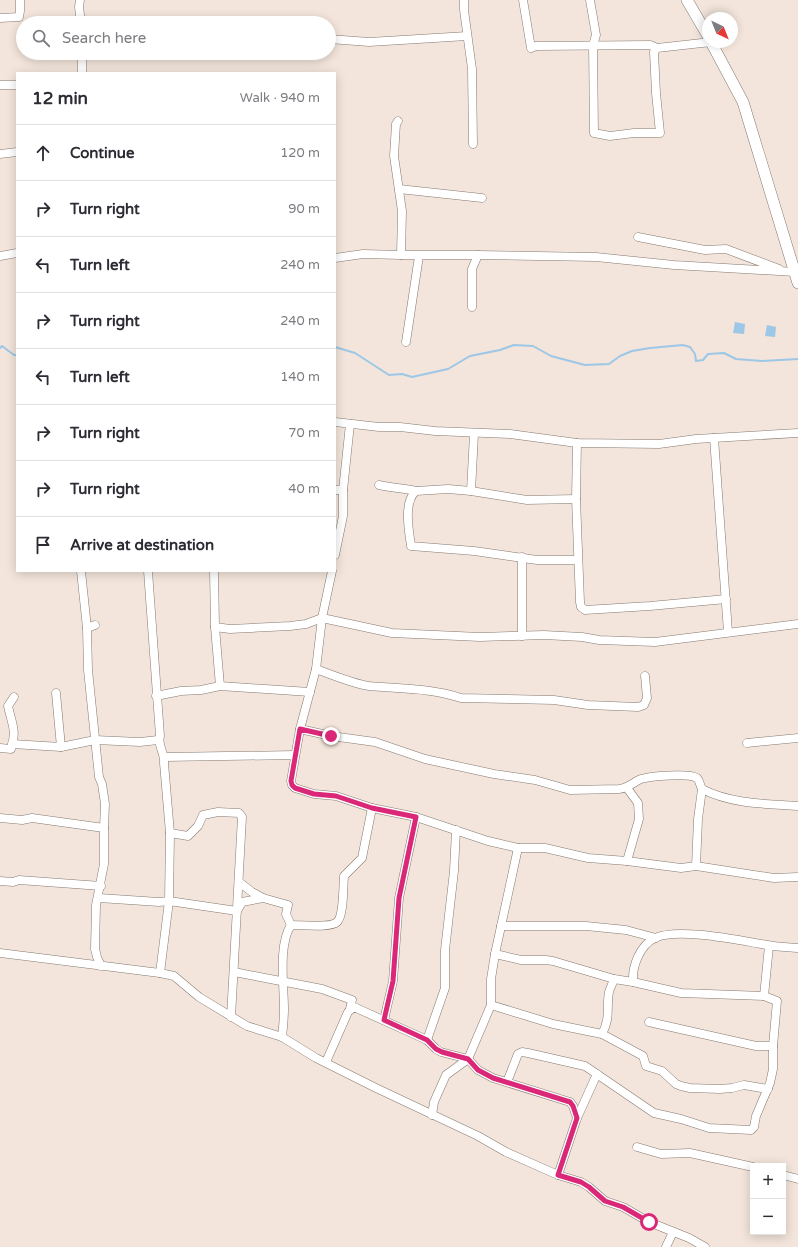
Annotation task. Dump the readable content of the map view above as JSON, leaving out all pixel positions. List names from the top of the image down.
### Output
{
  "north": "bottom right",
  "page": {
    "search": "Search here",
    "heading": ["12 min", "Walk · 940 m"],
    "list": [
      ["Continue", "120 m"],
      ["Turn right", "90 m"],
      ["Turn left", "240 m"],
      ["Turn right", "240 m"],
      ["Turn left", "140 m"],
      ["Turn right", "70 m"],
      ["Turn right", "40 m"],
      "Arrive at destination"
    ],
    "map_buttons": ["+", "−"]
  }
}
